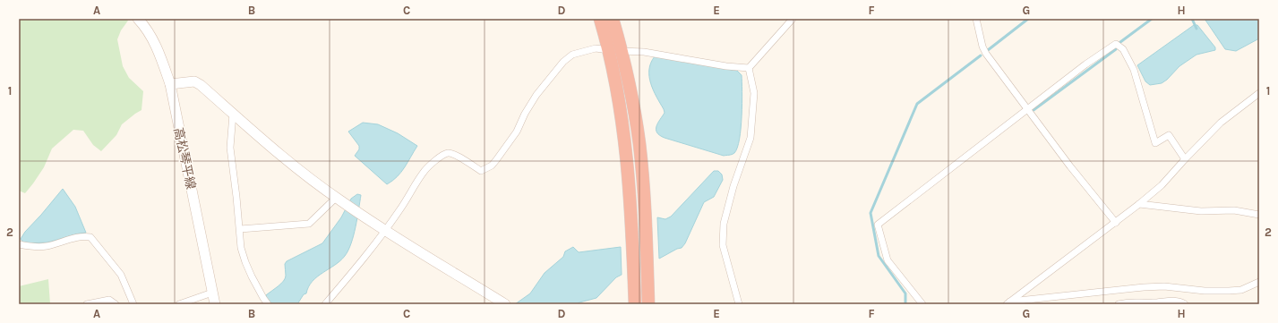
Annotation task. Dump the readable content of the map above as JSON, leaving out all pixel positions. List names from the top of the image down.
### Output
{
  "streets": {
    "street": ["高松琴平線"]
  },
  "grid": {
    "columns": [
      "A",
      "B",
      "C",
      "D",
      "E",
      "F",
      "G",
      "H"
    ],
    "rows": ["1", "2"]
  }
}
